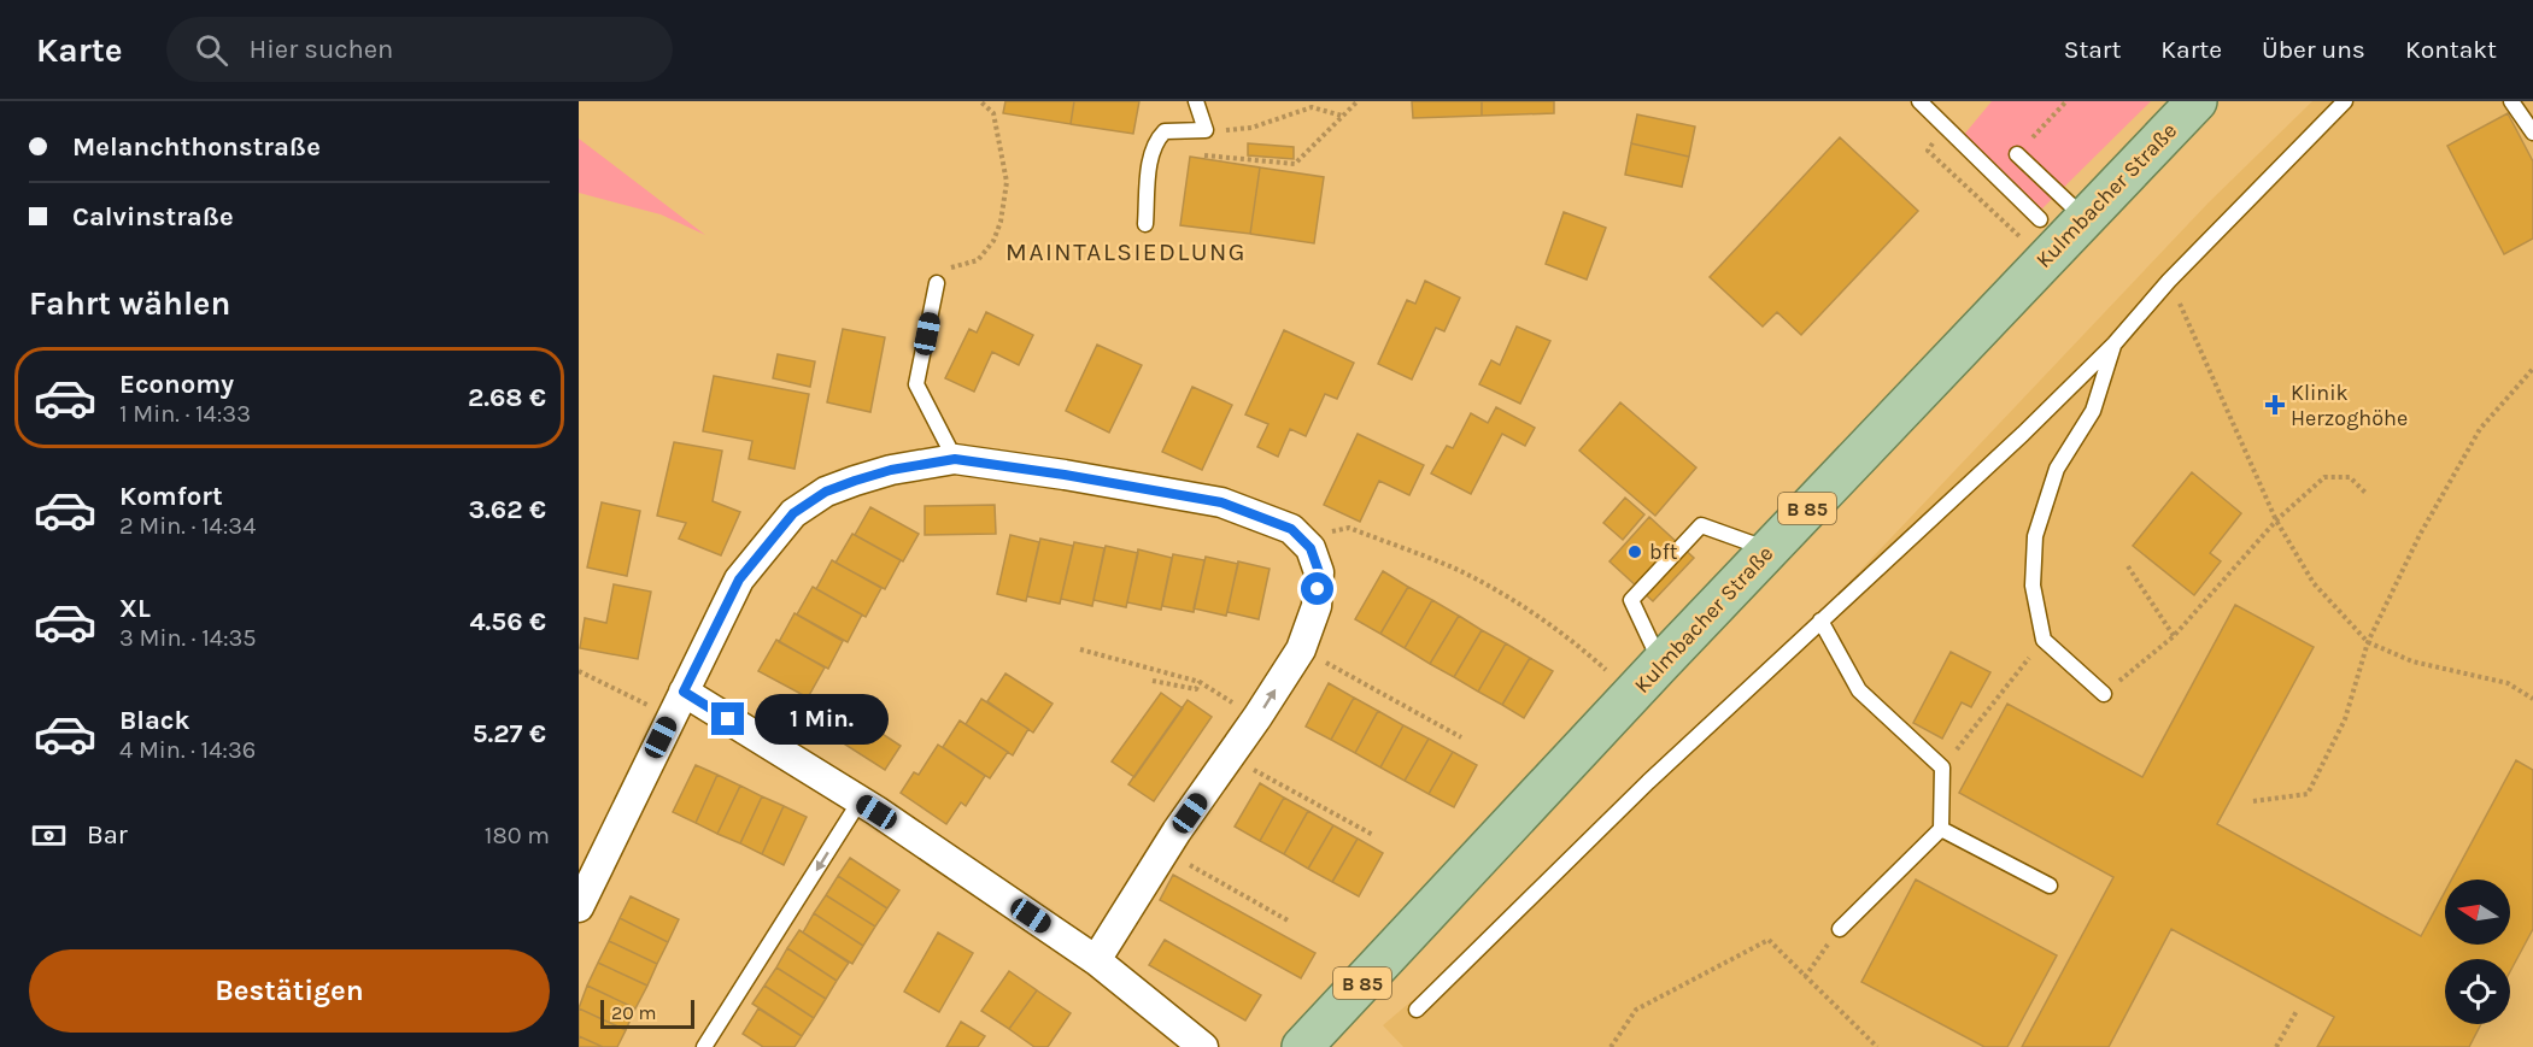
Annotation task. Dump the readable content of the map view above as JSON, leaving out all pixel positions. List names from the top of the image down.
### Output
{
  "streets": {
    "main road": ["Kulmbacher Straße", "B 85"]
  },
  "districts": ["MAINTALSIEDLUNG"],
  "places": {
    "health": ["Klinik Herzoghöhe"],
    "other": ["bft"]
  },
  "scale_bar": "20 m",
  "north": "left",
  "page": {
    "header": "Karte",
    "search": "Hier suchen",
    "nav": [
      "Start",
      "Karte",
      "Über uns",
      "Kontakt"
    ],
    "banner": ["Melanchthonstraße", "Calvinstraße"],
    "heading": "Fahrt wählen",
    "list": [
      {
        "name": "Economy",
        "note": "1 Min. · 14:33",
        "value": "2.68 €"
      },
      {
        "name": "Komfort",
        "note": "2 Min. · 14:34",
        "value": "3.62 €"
      },
      {
        "name": "XL",
        "note": "3 Min. · 14:35",
        "value": "4.56 €"
      },
      {
        "name": "Black",
        "note": "4 Min. · 14:36",
        "value": "5.27 €"
      }
    ],
    "bubble": "1 Min.",
    "pay": ["Bar", "180 m"],
    "buttons": "Bestätigen",
    "scale": "20 m"
  }
}
